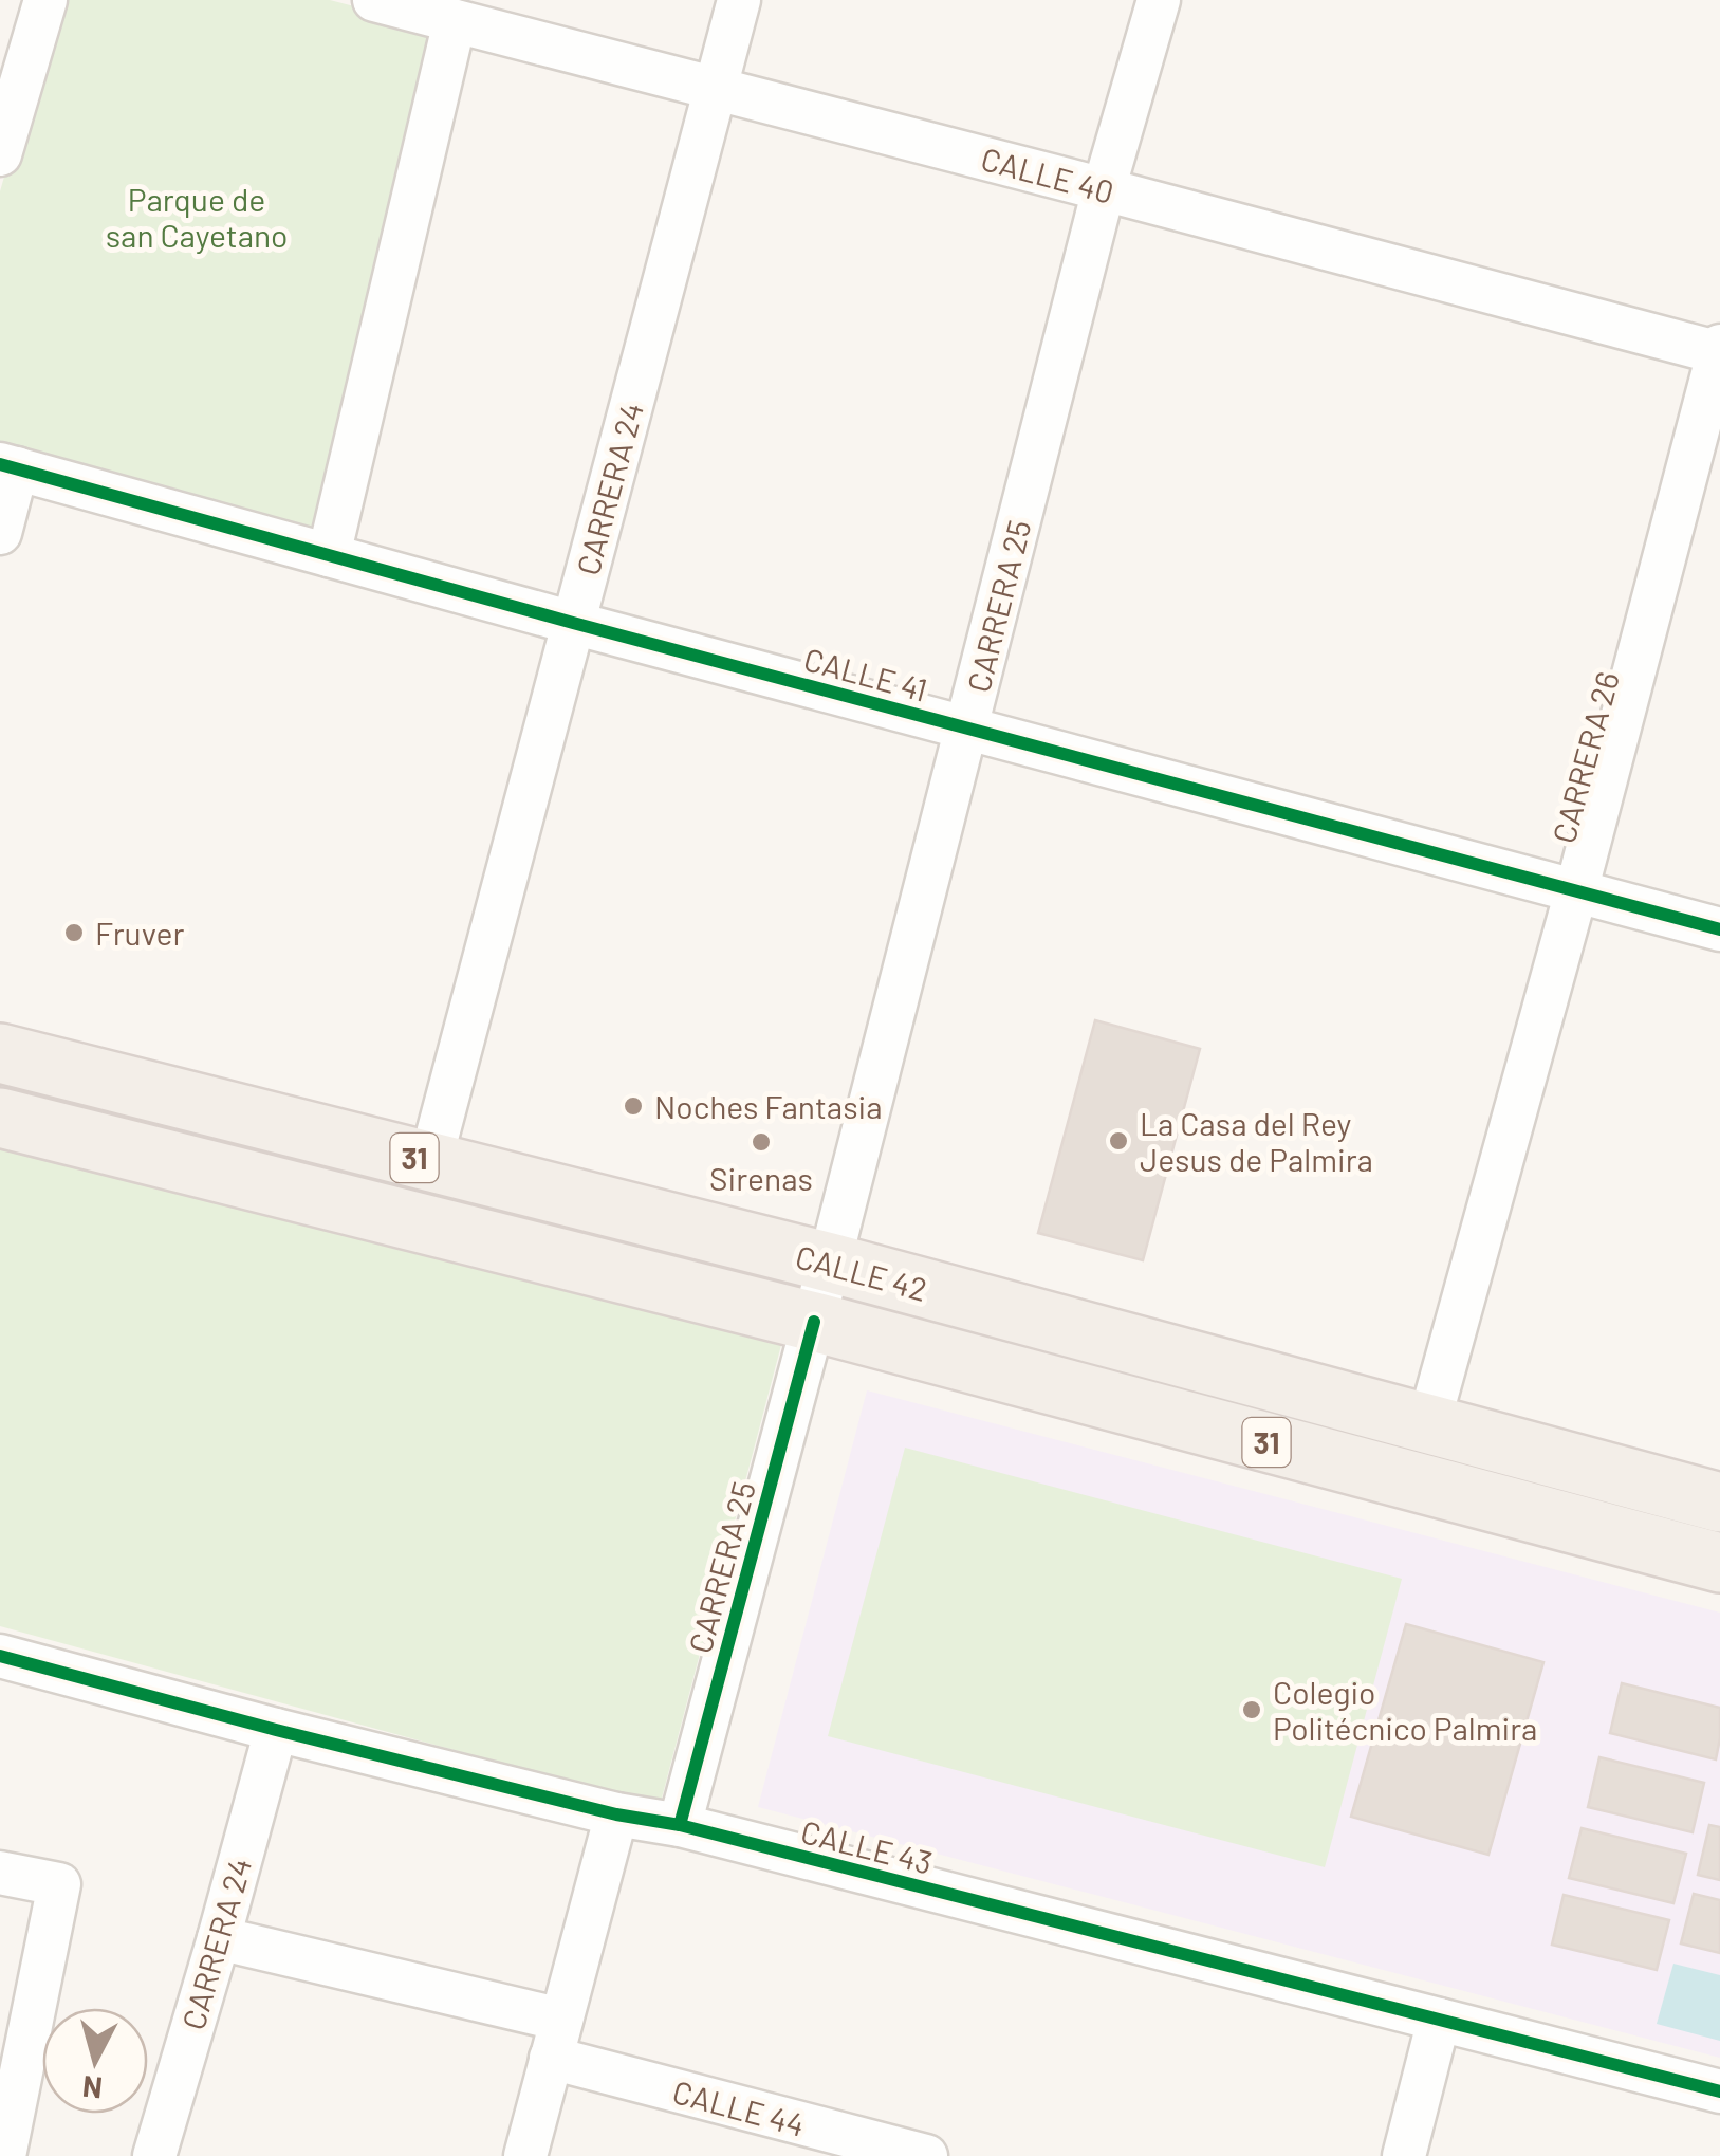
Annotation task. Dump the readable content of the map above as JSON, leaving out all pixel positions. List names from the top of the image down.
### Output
{
  "streets": {
    "main road": ["31", "CALLE 42"],
    "street": [
      "CALLE 40",
      "CARRERA 24",
      "CARRERA 25",
      "CALLE 41",
      "CARRERA 26",
      "CALLE 43",
      "CALLE 44"
    ]
  },
  "crossings": [
    ["CALLE 40", "CARRERA 24"],
    ["CALLE 40", "CARRERA 25"],
    ["CALLE 40", "CARRERA 26"],
    ["CARRERA 24", "CALLE 41"],
    ["CARRERA 24", "CALLE 42"],
    ["CARRERA 24", "CALLE 43"],
    ["CARRERA 24", "CALLE 44"],
    ["CARRERA 25", "CALLE 41"],
    ["CARRERA 25", "CALLE 42"],
    ["CARRERA 25", "CALLE 43"],
    ["CALLE 41", "CARRERA 26"],
    ["CARRERA 26", "CALLE 42"]
  ],
  "parks": ["Parque de san Cayetano"],
  "places": [
    "Fruver",
    "Noches Fantasia",
    "La Casa del Rey Jesus de Palmira",
    "Sirenas",
    "Colegio Politécnico Palmira"
  ],
  "north": "bottom"
}
